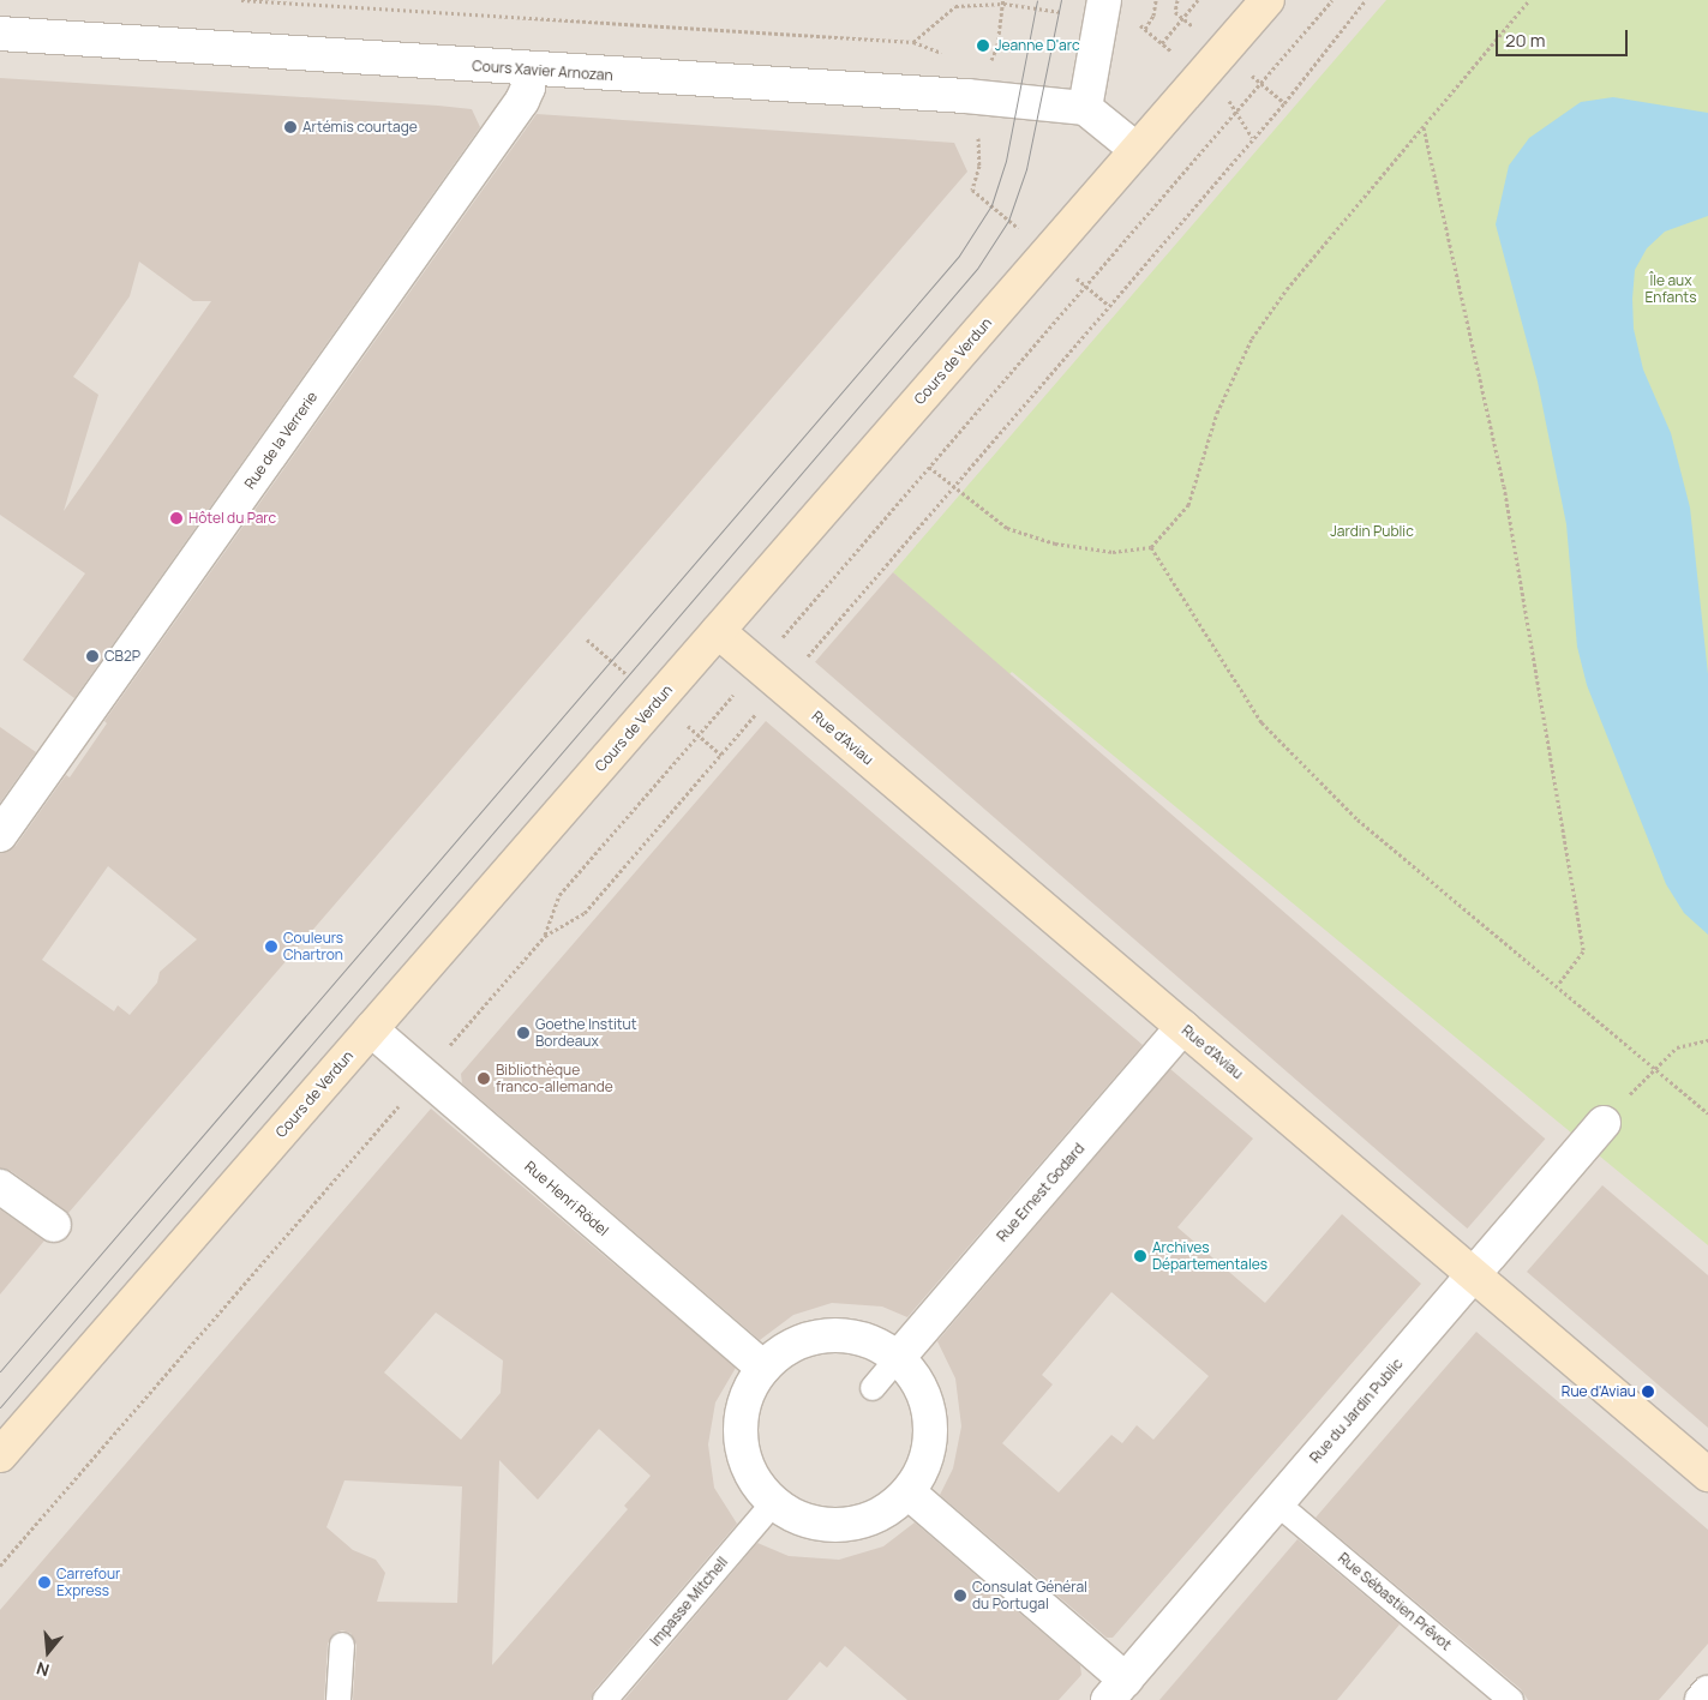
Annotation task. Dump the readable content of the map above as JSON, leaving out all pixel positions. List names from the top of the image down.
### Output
{
  "streets": {
    "main road": ["Cours de Verdun", "Rue d'Aviau"],
    "street": [
      "Cours Xavier Arnozan",
      "Rue de la Verrerie",
      "Rue Ernest Godard",
      "Rue Henri Rödel",
      "Rue du Jardin Public"
    ],
    "lane": ["Impasse Mitchell", "Rue Sébastien Prêvot"]
  },
  "crossings": [
    ["Cours Xavier Arnozan", "Rue de la Verrerie"],
    ["Cours de Verdun", "Rue d'Aviau"],
    ["Cours de Verdun", "Rue Henri Rödel"],
    ["Rue d'Aviau", "Rue Ernest Godard"],
    ["Rue d'Aviau", "Rue du Jardin Public"],
    ["Rue Ernest Godard", "Rue Henri Rödel"],
    ["Rue Ernest Godard", "Impasse Mitchell"],
    ["Rue Henri Rödel", "Impasse Mitchell"],
    ["Rue du Jardin Public", "Rue Sébastien Prêvot"]
  ],
  "parks": ["Île aux Enfants", "Jardin Public"],
  "places": [
    "Jeanne D'arc",
    "Artémis courtage",
    "Hôtel du Parc",
    "CB2P",
    "Couleurs Chartron",
    "Goethe Institut Bordeaux",
    "Bibliothèque franco-allemande",
    "Archives Départementales",
    "Rue d'Aviau",
    "Carrefour Express",
    "Consulat Général du Portugal"
  ],
  "scale_bar": "20 m",
  "north": "bottom"
}
